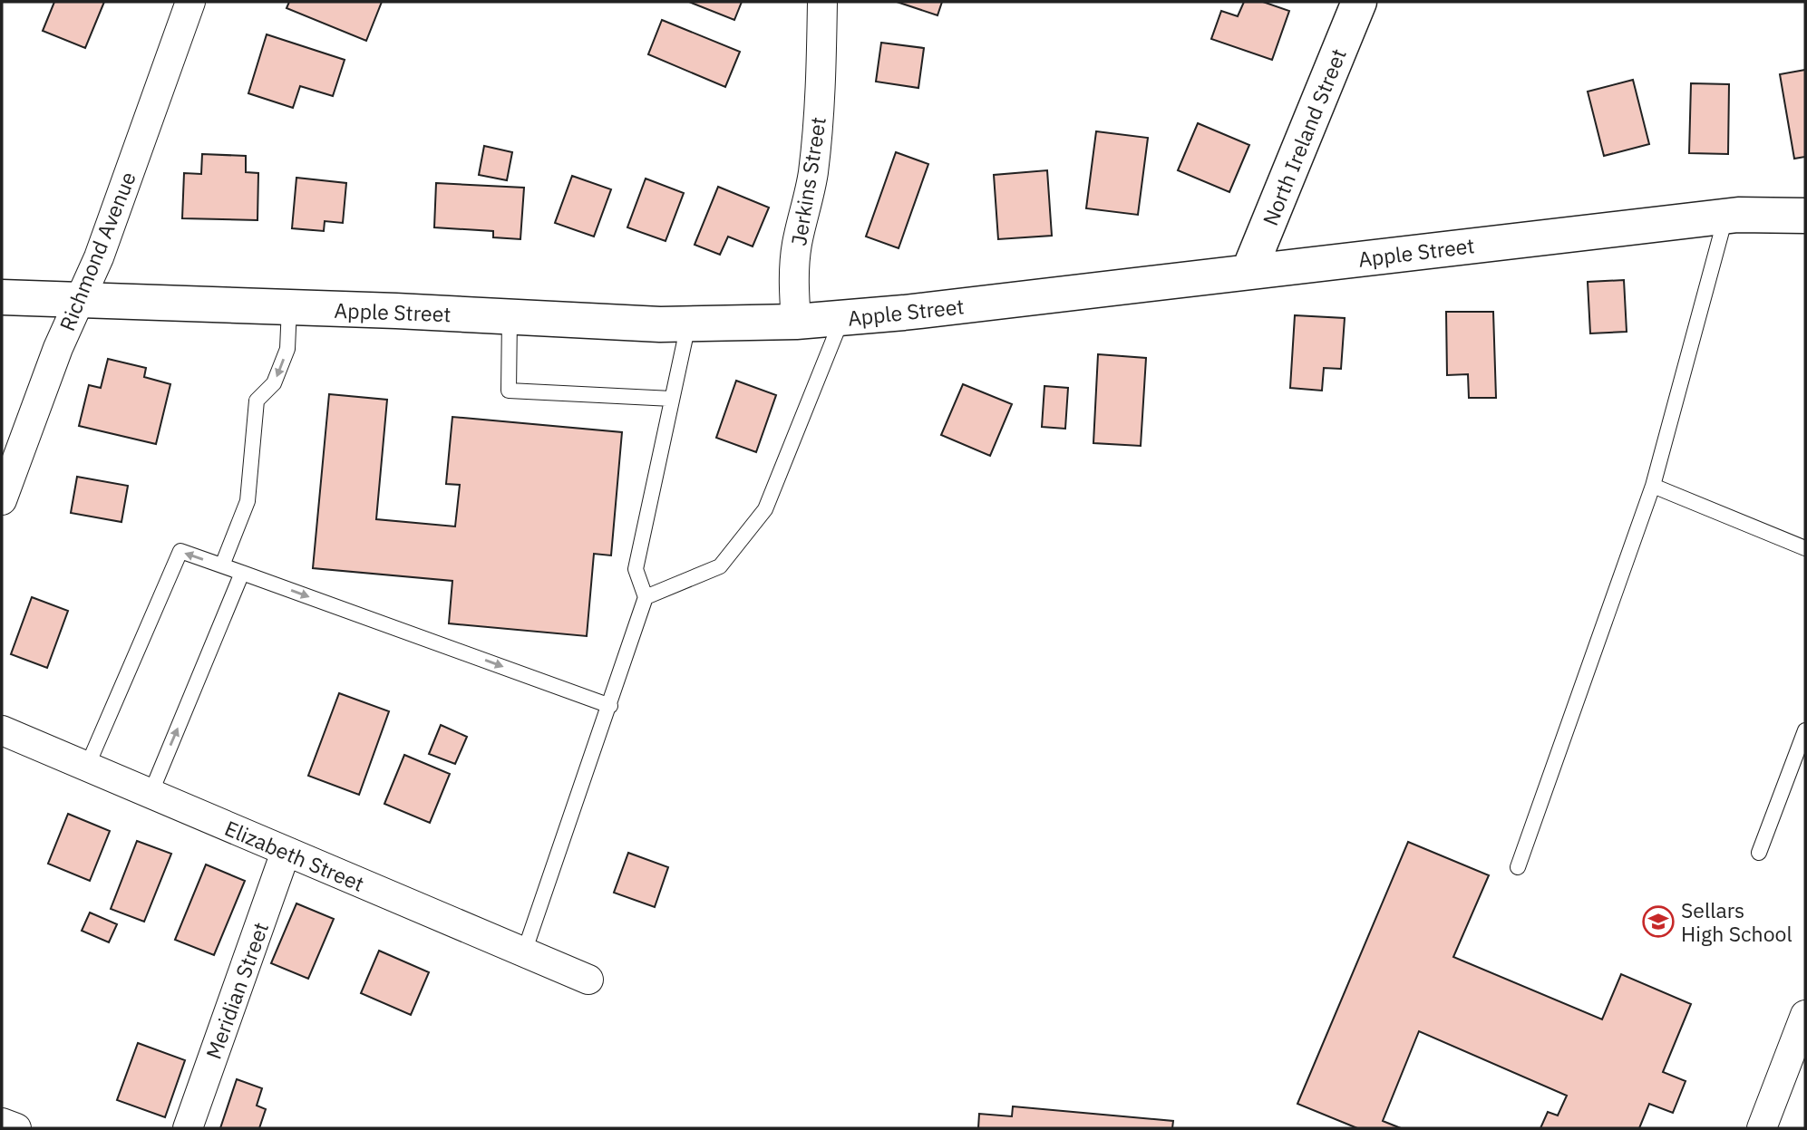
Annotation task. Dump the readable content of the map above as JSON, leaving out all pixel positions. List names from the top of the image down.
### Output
{
  "streets": {
    "street": [
      "North Ireland Street",
      "Jerkins Street",
      "Richmond Avenue",
      "Apple Street",
      "Elizabeth Street",
      "Meridian Street"
    ]
  },
  "crossings": [
    ["North Ireland Street", "Apple Street"],
    ["Jerkins Street", "Apple Street"],
    ["Richmond Avenue", "Apple Street"],
    ["Elizabeth Street", "Meridian Street"]
  ],
  "places": {
    "school or university": ["Sellars High School"]
  }
}
